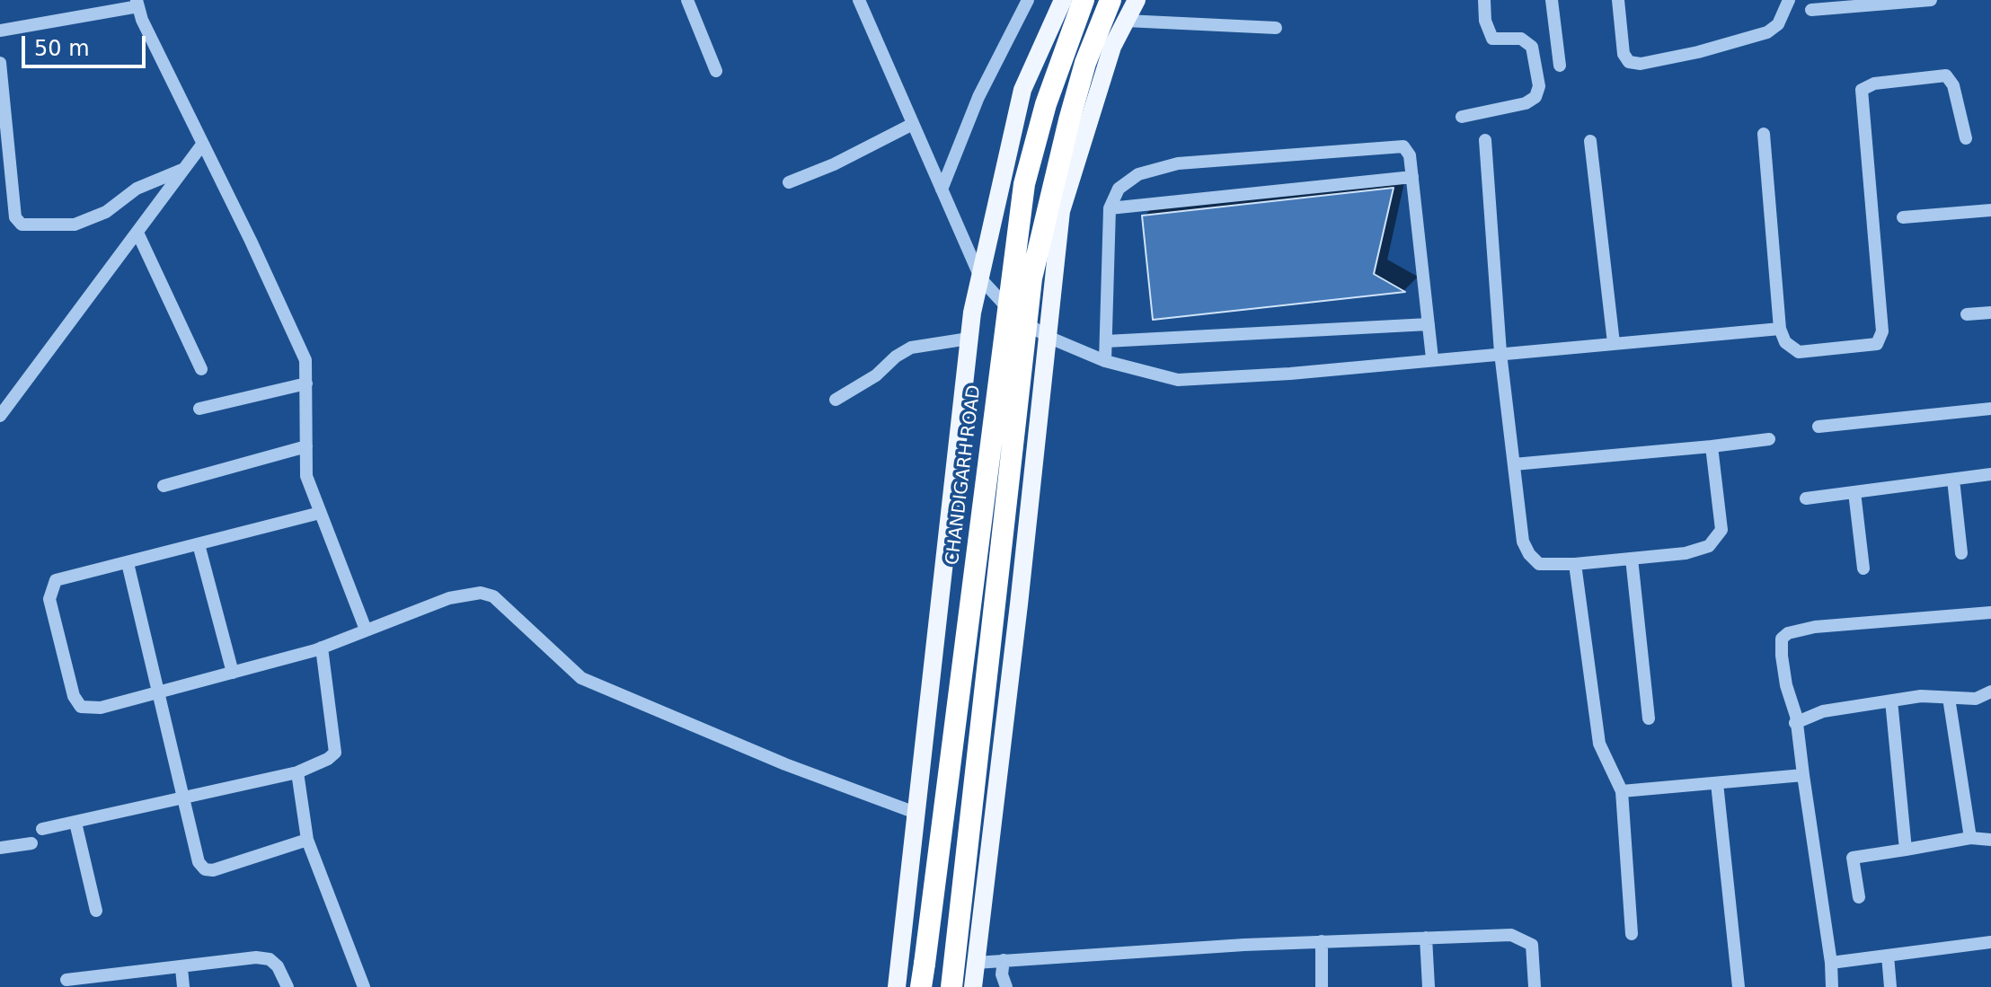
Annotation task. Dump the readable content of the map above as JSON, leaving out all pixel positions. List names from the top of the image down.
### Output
{
  "streets": {
    "highway": ["CHANDIGARH ROAD"]
  },
  "scale_bar": "50 m"
}
